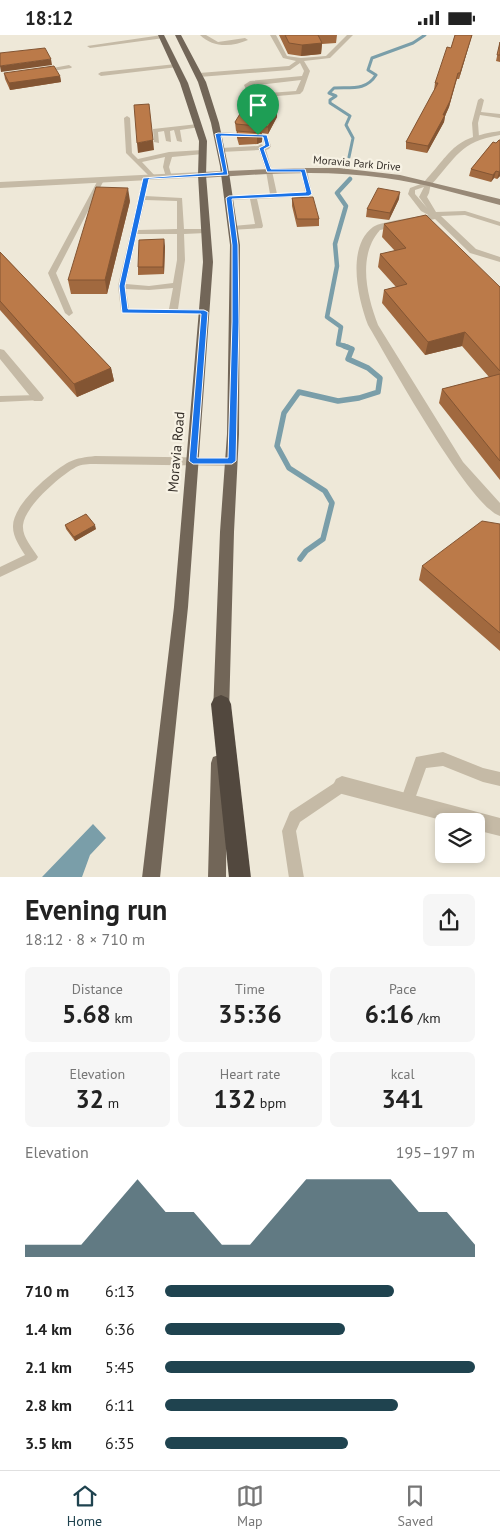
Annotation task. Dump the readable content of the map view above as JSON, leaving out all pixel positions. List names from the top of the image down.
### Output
{
  "streets": {
    "main road": ["Moravia Park Drive", "Moravia Road"]
  },
  "crossings": [
    ["Moravia Park Drive", "Moravia Road"]
  ],
  "page": {
    "status": "18:12",
    "heading": ["Evening run", "18:12 · 8 × 710 m"],
    "stats": [
      ["Distance", "5.68 km"],
      ["Time", "35:36"],
      ["Pace", "6:16 /km"],
      ["Elevation", "32 m"],
      ["Heart rate", "132 bpm"],
      ["kcal", "341"]
    ],
    "chart": ["Elevation", "195–197 m"],
    "list": [
      {
        "name": "710 m",
        "note": "6:13"
      },
      {
        "name": "1.4 km",
        "note": "6:36"
      },
      {
        "name": "2.1 km",
        "note": "5:45"
      },
      {
        "name": "2.8 km",
        "note": "6:11"
      },
      {
        "name": "3.5 km",
        "note": "6:35"
      }
    ],
    "tabs": ["Home", "Map", "Saved"]
  }
}
